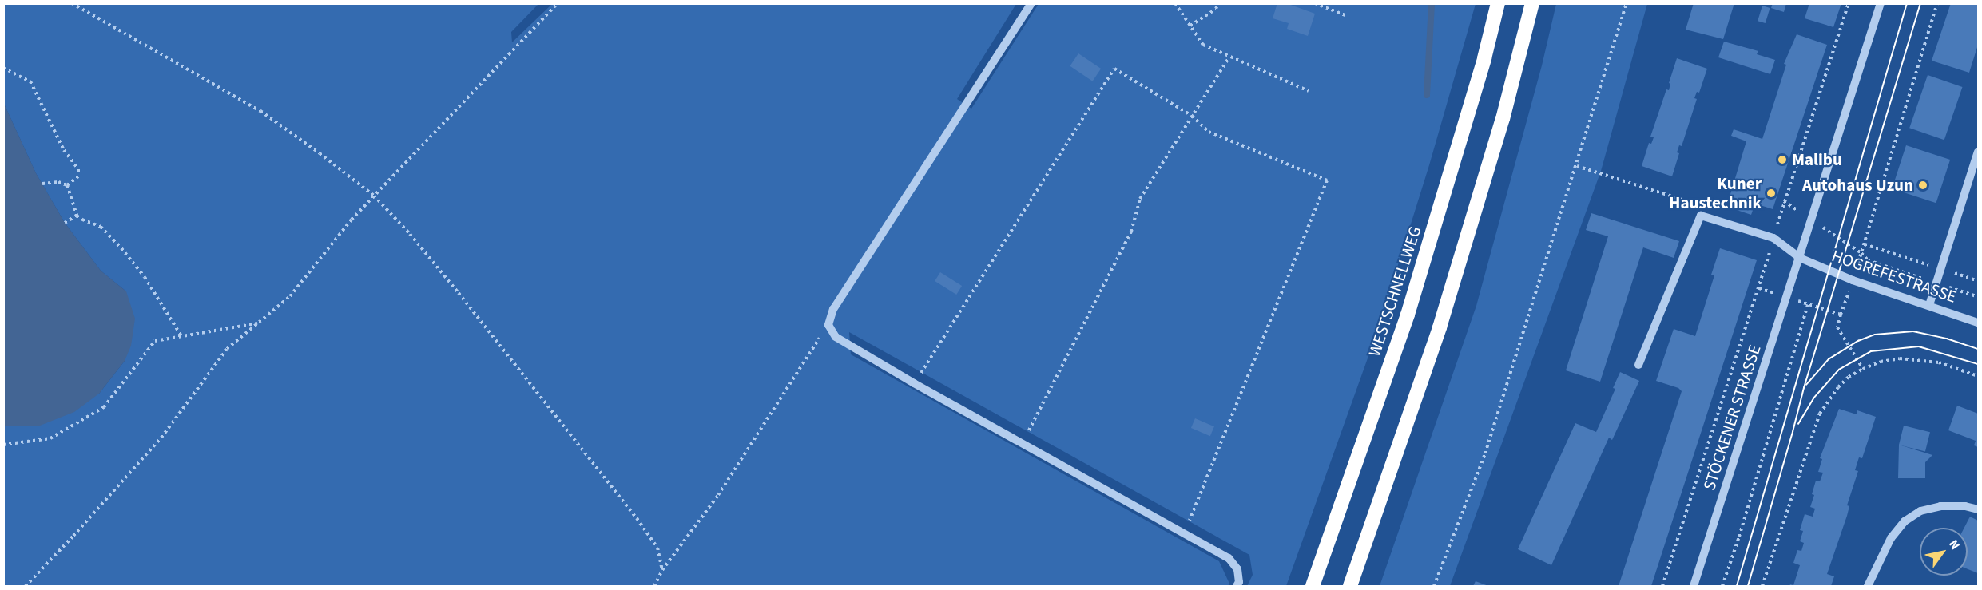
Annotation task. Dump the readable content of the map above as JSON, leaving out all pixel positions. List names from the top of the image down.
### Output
{
  "streets": {
    "highway": ["WESTSCHNELLWEG"],
    "street": ["HOGREFESTRASSE", "STÖCKENER STRASSE"]
  },
  "crossings": [
    ["HOGREFESTRASSE", "STÖCKENER STRASSE"]
  ],
  "places": ["Malibu", "Autohaus Uzun", "Kuner Haustechnik"],
  "north": "top right"
}
